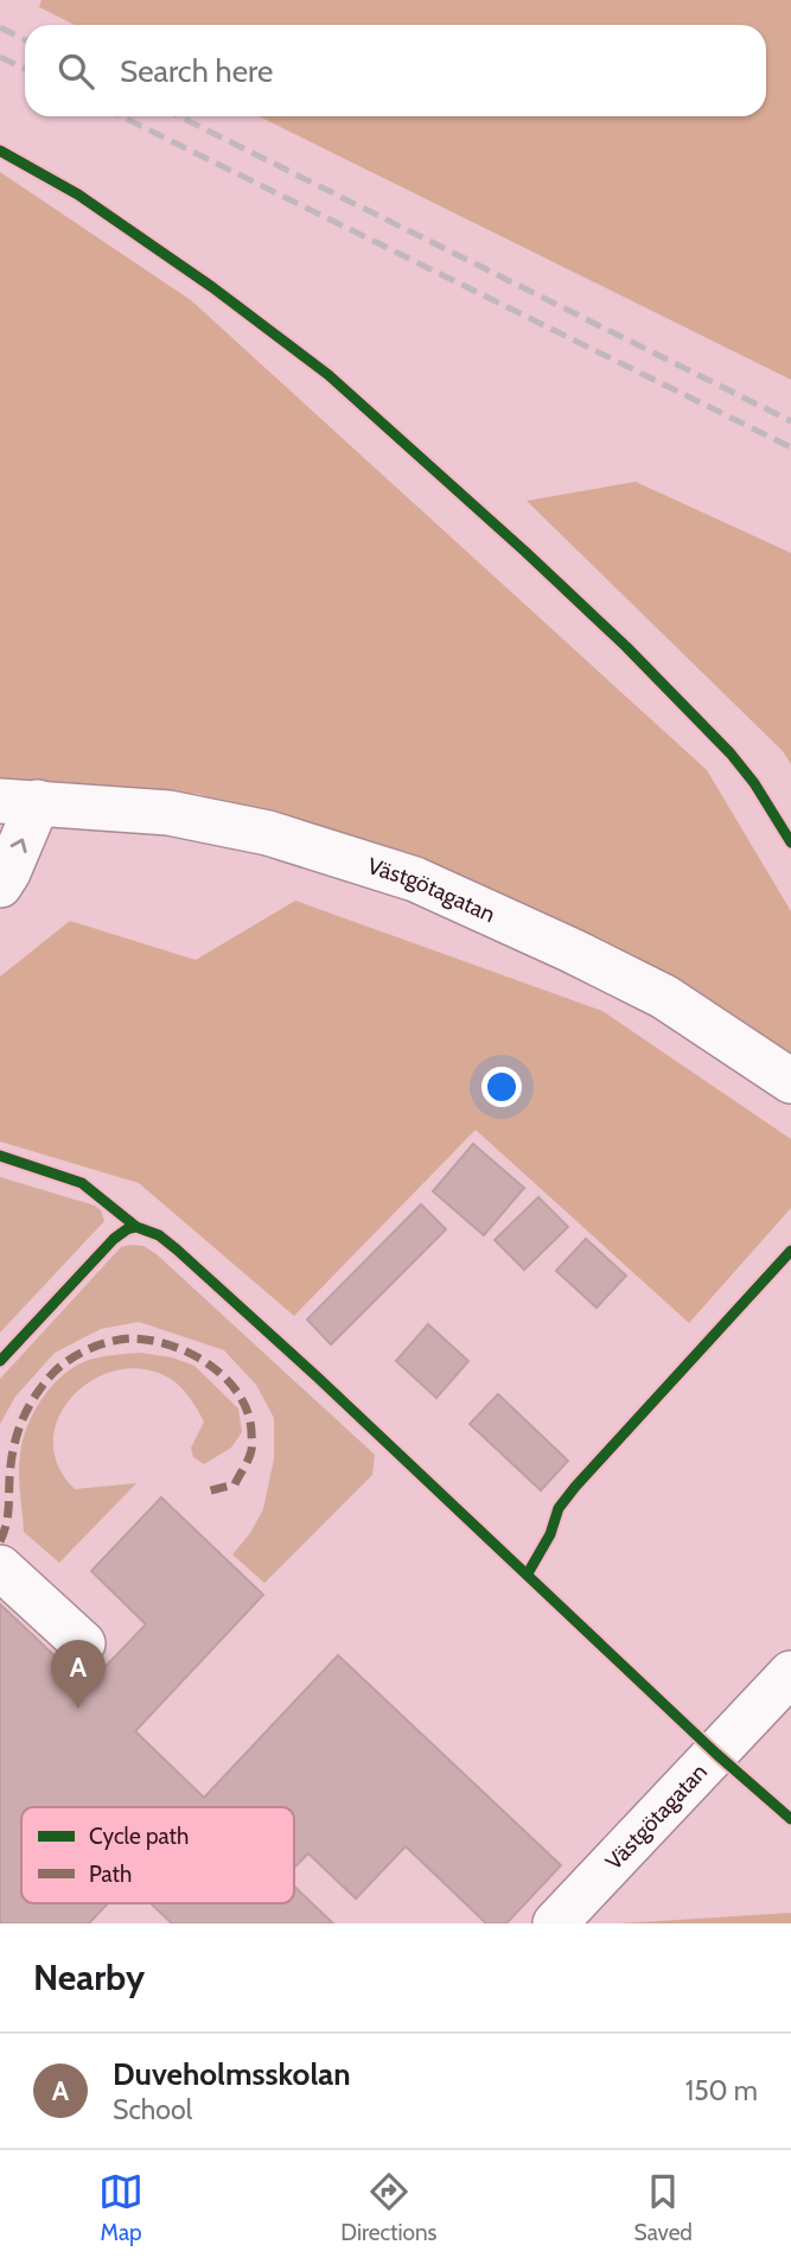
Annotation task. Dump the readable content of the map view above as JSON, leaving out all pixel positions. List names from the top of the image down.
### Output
{
  "streets": {
    "street": ["Västgötagatan"]
  },
  "legend": ["Cycle path", "Path"],
  "page": {
    "search": "Search here",
    "pins": "A",
    "heading": "Nearby",
    "list": [
      {
        "mark": "A",
        "name": "Duveholmsskolan",
        "note": "School",
        "value": "150 m"
      }
    ],
    "nav": ["Map", "Directions", "Saved"]
  }
}
